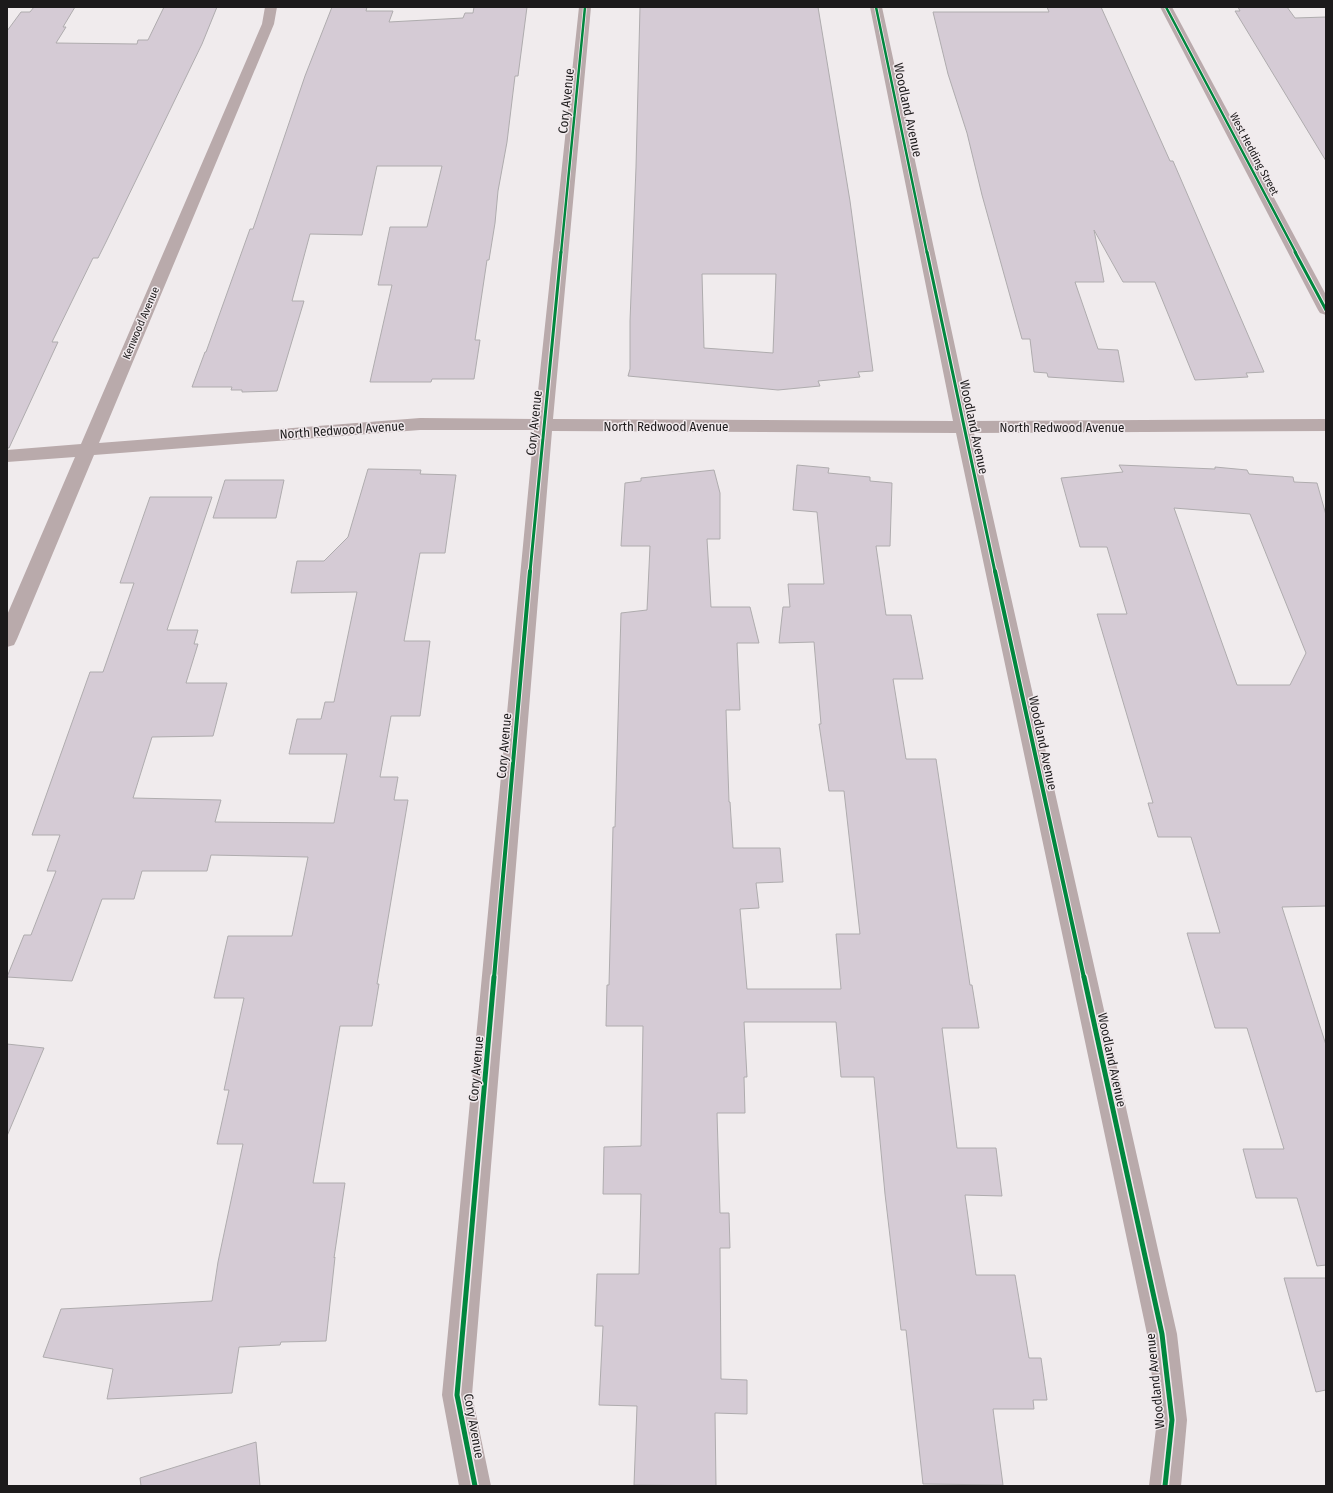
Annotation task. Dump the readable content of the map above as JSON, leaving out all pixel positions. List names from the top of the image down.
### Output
{
  "streets": {
    "main road": ["West Hedding Street"],
    "street": [
      "Cory Avenue",
      "Woodland Avenue",
      "Kenwood Avenue",
      "North Redwood Avenue"
    ]
  },
  "crossings": [
    ["Cory Avenue", "North Redwood Avenue"],
    ["Woodland Avenue", "North Redwood Avenue"],
    ["Kenwood Avenue", "North Redwood Avenue"]
  ]
}
